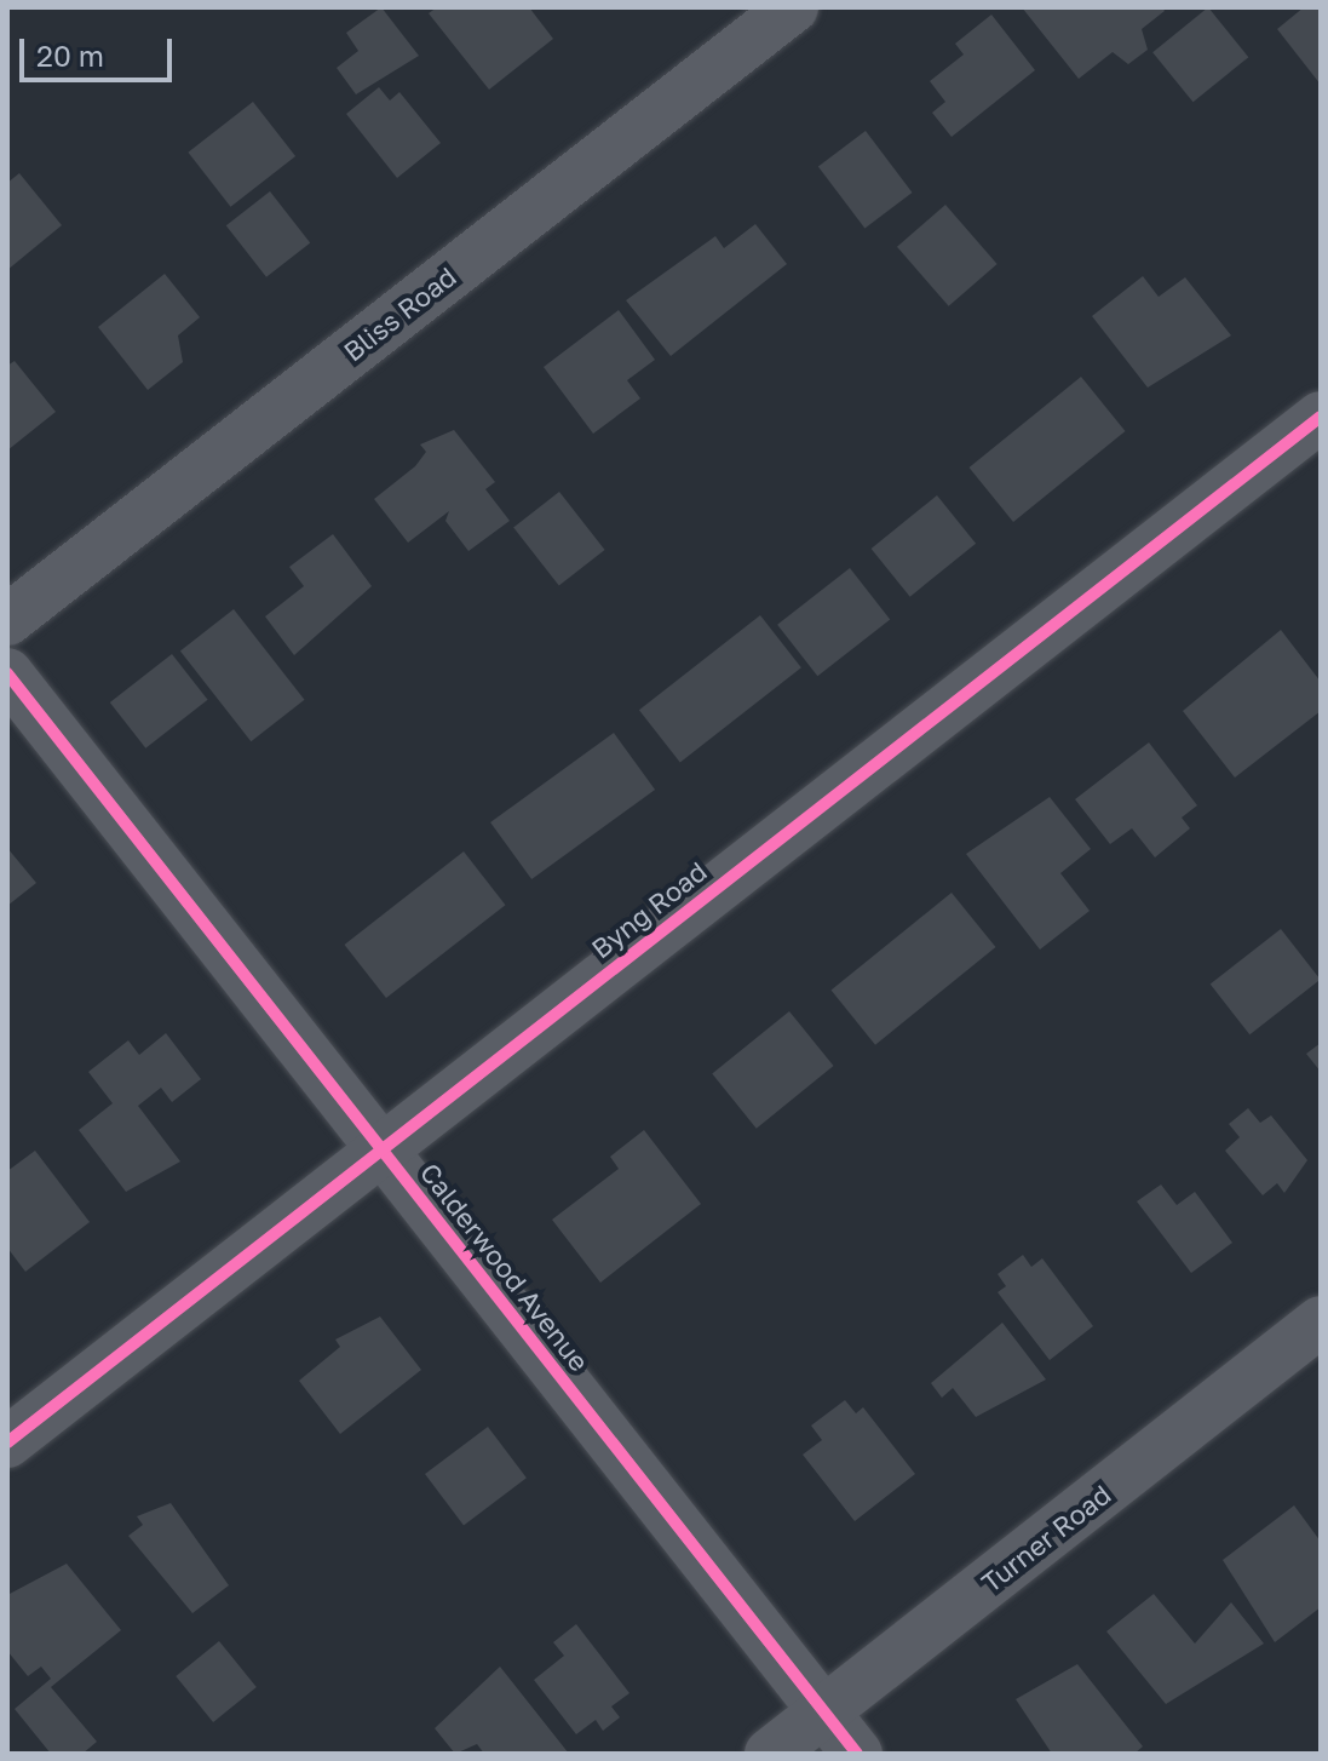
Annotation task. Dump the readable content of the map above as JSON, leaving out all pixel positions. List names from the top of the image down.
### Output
{
  "streets": {
    "street": [
      "Bliss Road",
      "Byng Road",
      "Calderwood Avenue",
      "Turner Road"
    ]
  },
  "crossings": [
    ["Byng Road", "Calderwood Avenue"],
    ["Calderwood Avenue", "Turner Road"]
  ],
  "scale_bar": "20 m"
}
